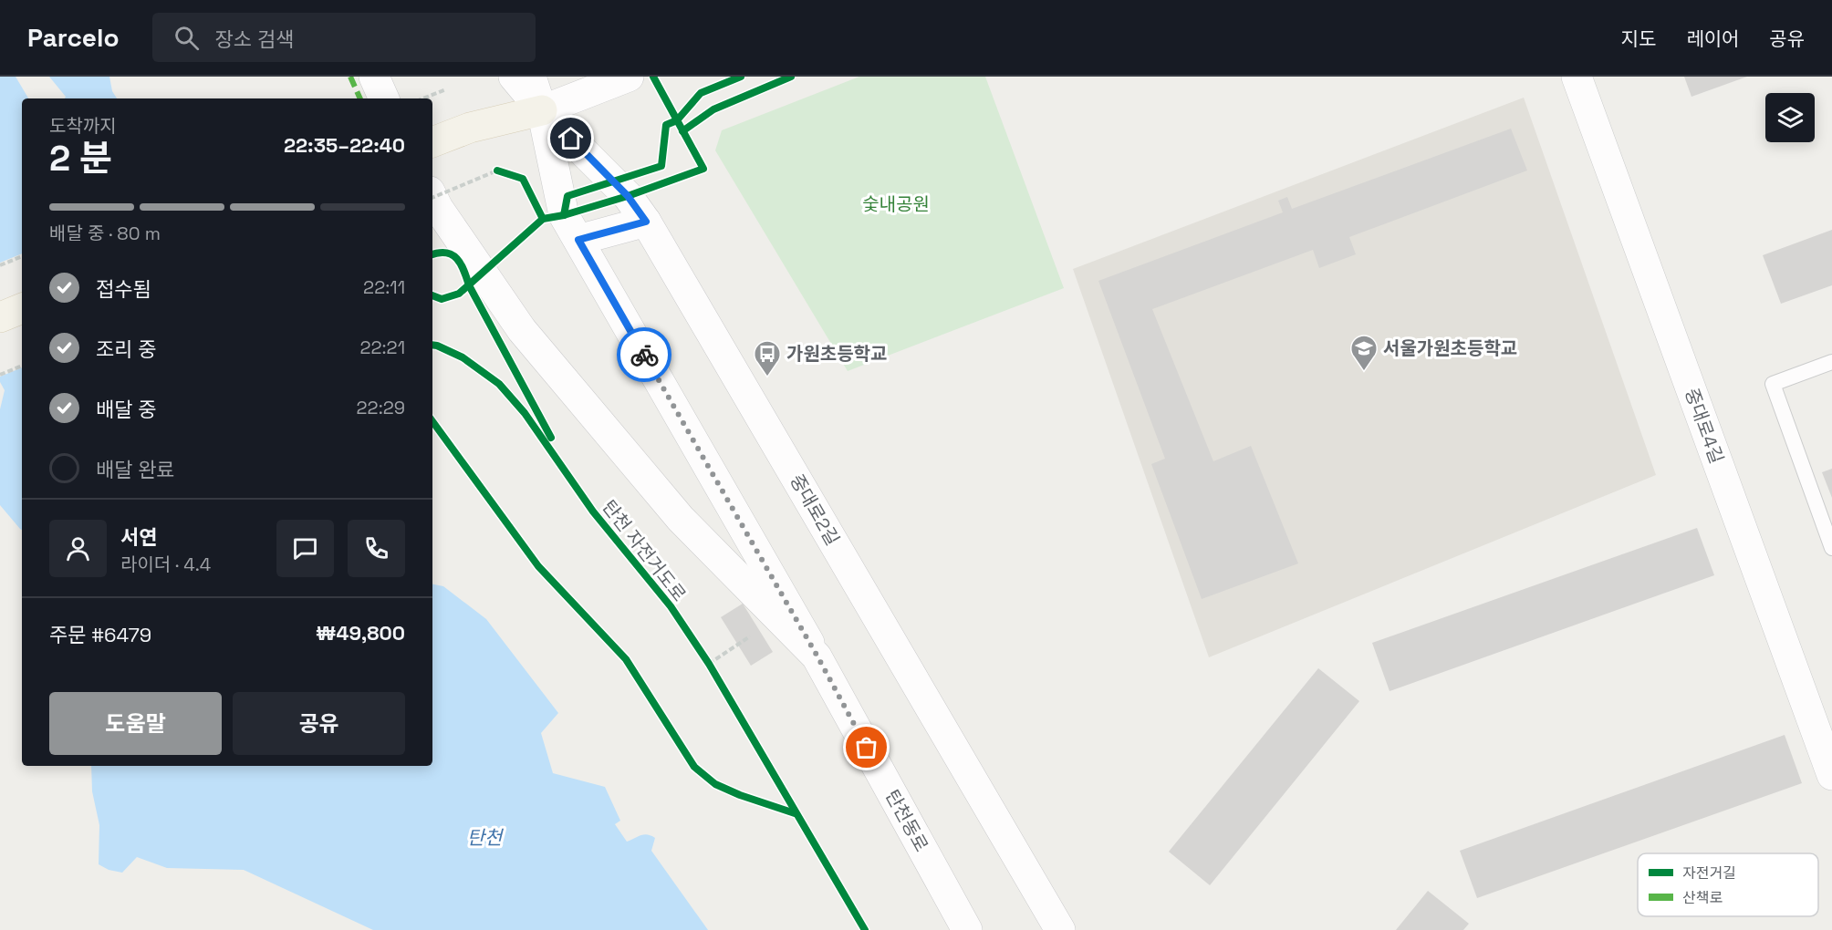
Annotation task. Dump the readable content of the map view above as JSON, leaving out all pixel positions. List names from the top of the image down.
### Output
{
  "streets": {
    "street": ["중대로4길", "중대로2길", "탄천동로"],
    "cycle path": ["탄천 자전거도로"]
  },
  "crossings": [
    ["중대로2길", "탄천동로"]
  ],
  "water": ["탄천"],
  "parks": ["숯내공원"],
  "places": {
    "school or university": ["서울가원초등학교"],
    "bus stop": ["가원초등학교"]
  },
  "legend": ["자전거길", "산책로"],
  "page": {
    "header": "Parcelo",
    "search": "장소 검색",
    "nav": ["지도", "레이어", "공유"],
    "heading": ["2 분", "도착까지", "22:35–22:40"],
    "panel": [
      "서연",
      "라이더 · 4.4",
      "주문 #6479",
      "₩49,800"
    ],
    "bar": "배달 중 · 80 m",
    "list": [
      ["접수됨", "22:11"],
      ["조리 중", "22:21"],
      ["배달 중", "22:29"],
      "배달 완료"
    ],
    "buttons": ["도움말", "공유"]
  }
}
